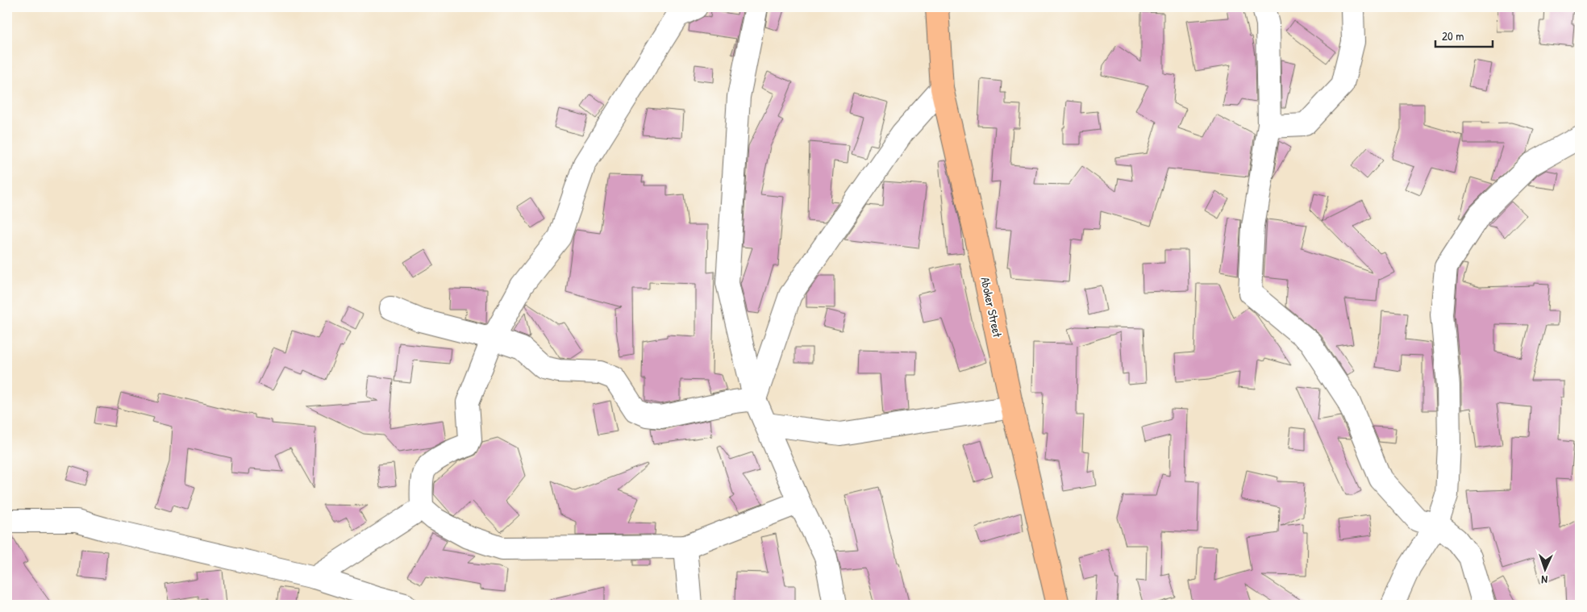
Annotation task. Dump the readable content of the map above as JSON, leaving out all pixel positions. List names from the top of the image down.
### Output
{
  "streets": {
    "main road": ["Aboker Street"]
  },
  "scale_bar": "20 m",
  "north": "bottom"
}
